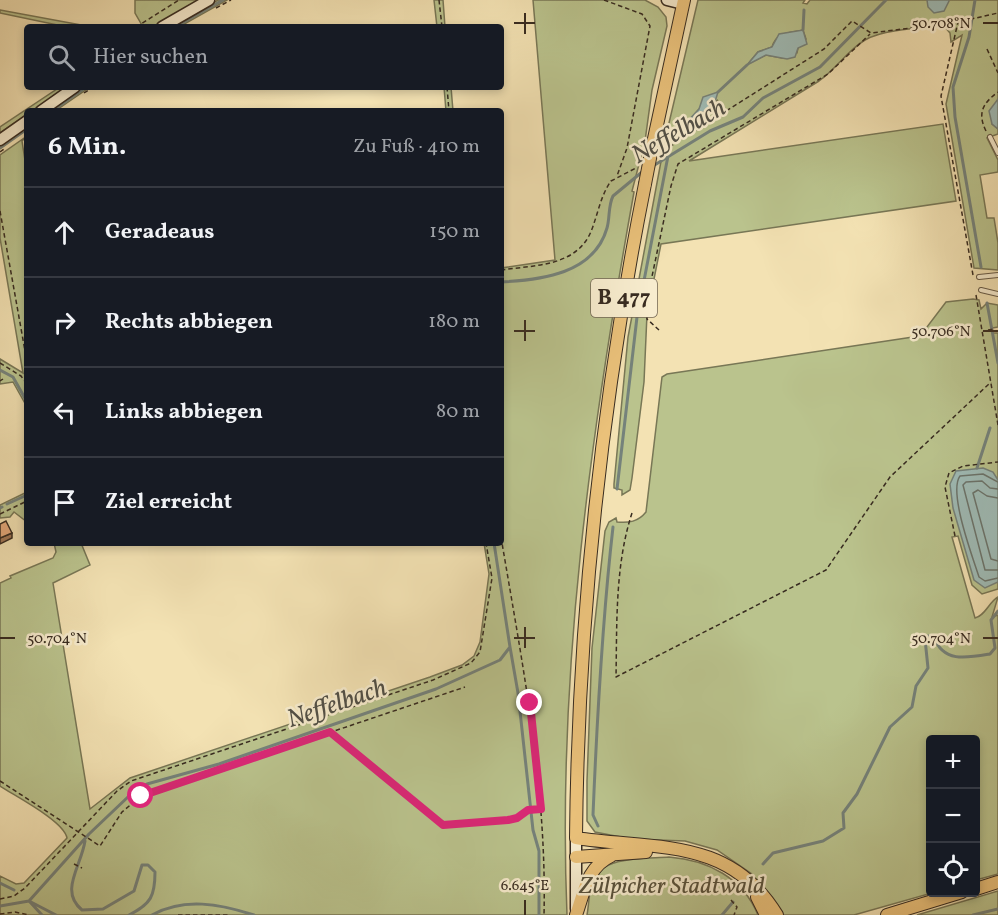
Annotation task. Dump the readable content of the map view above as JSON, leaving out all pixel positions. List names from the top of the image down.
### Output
{
  "streets": {
    "main road": ["B 477"]
  },
  "water": ["Neffelbach"],
  "parks": ["Zülpicher Stadtwald"],
  "page": {
    "search": "Hier suchen",
    "heading": ["6 Min.", "Zu Fuß · 410 m"],
    "list": [
      ["Geradeaus", "150 m"],
      ["Rechts abbiegen", "180 m"],
      ["Links abbiegen", "80 m"],
      "Ziel erreicht"
    ],
    "map_buttons": ["+", "−"]
  },
  "coordinates": [
    "50.708°N",
    "50.706°N",
    "50.704°N",
    "6.645°E"
  ]
}
